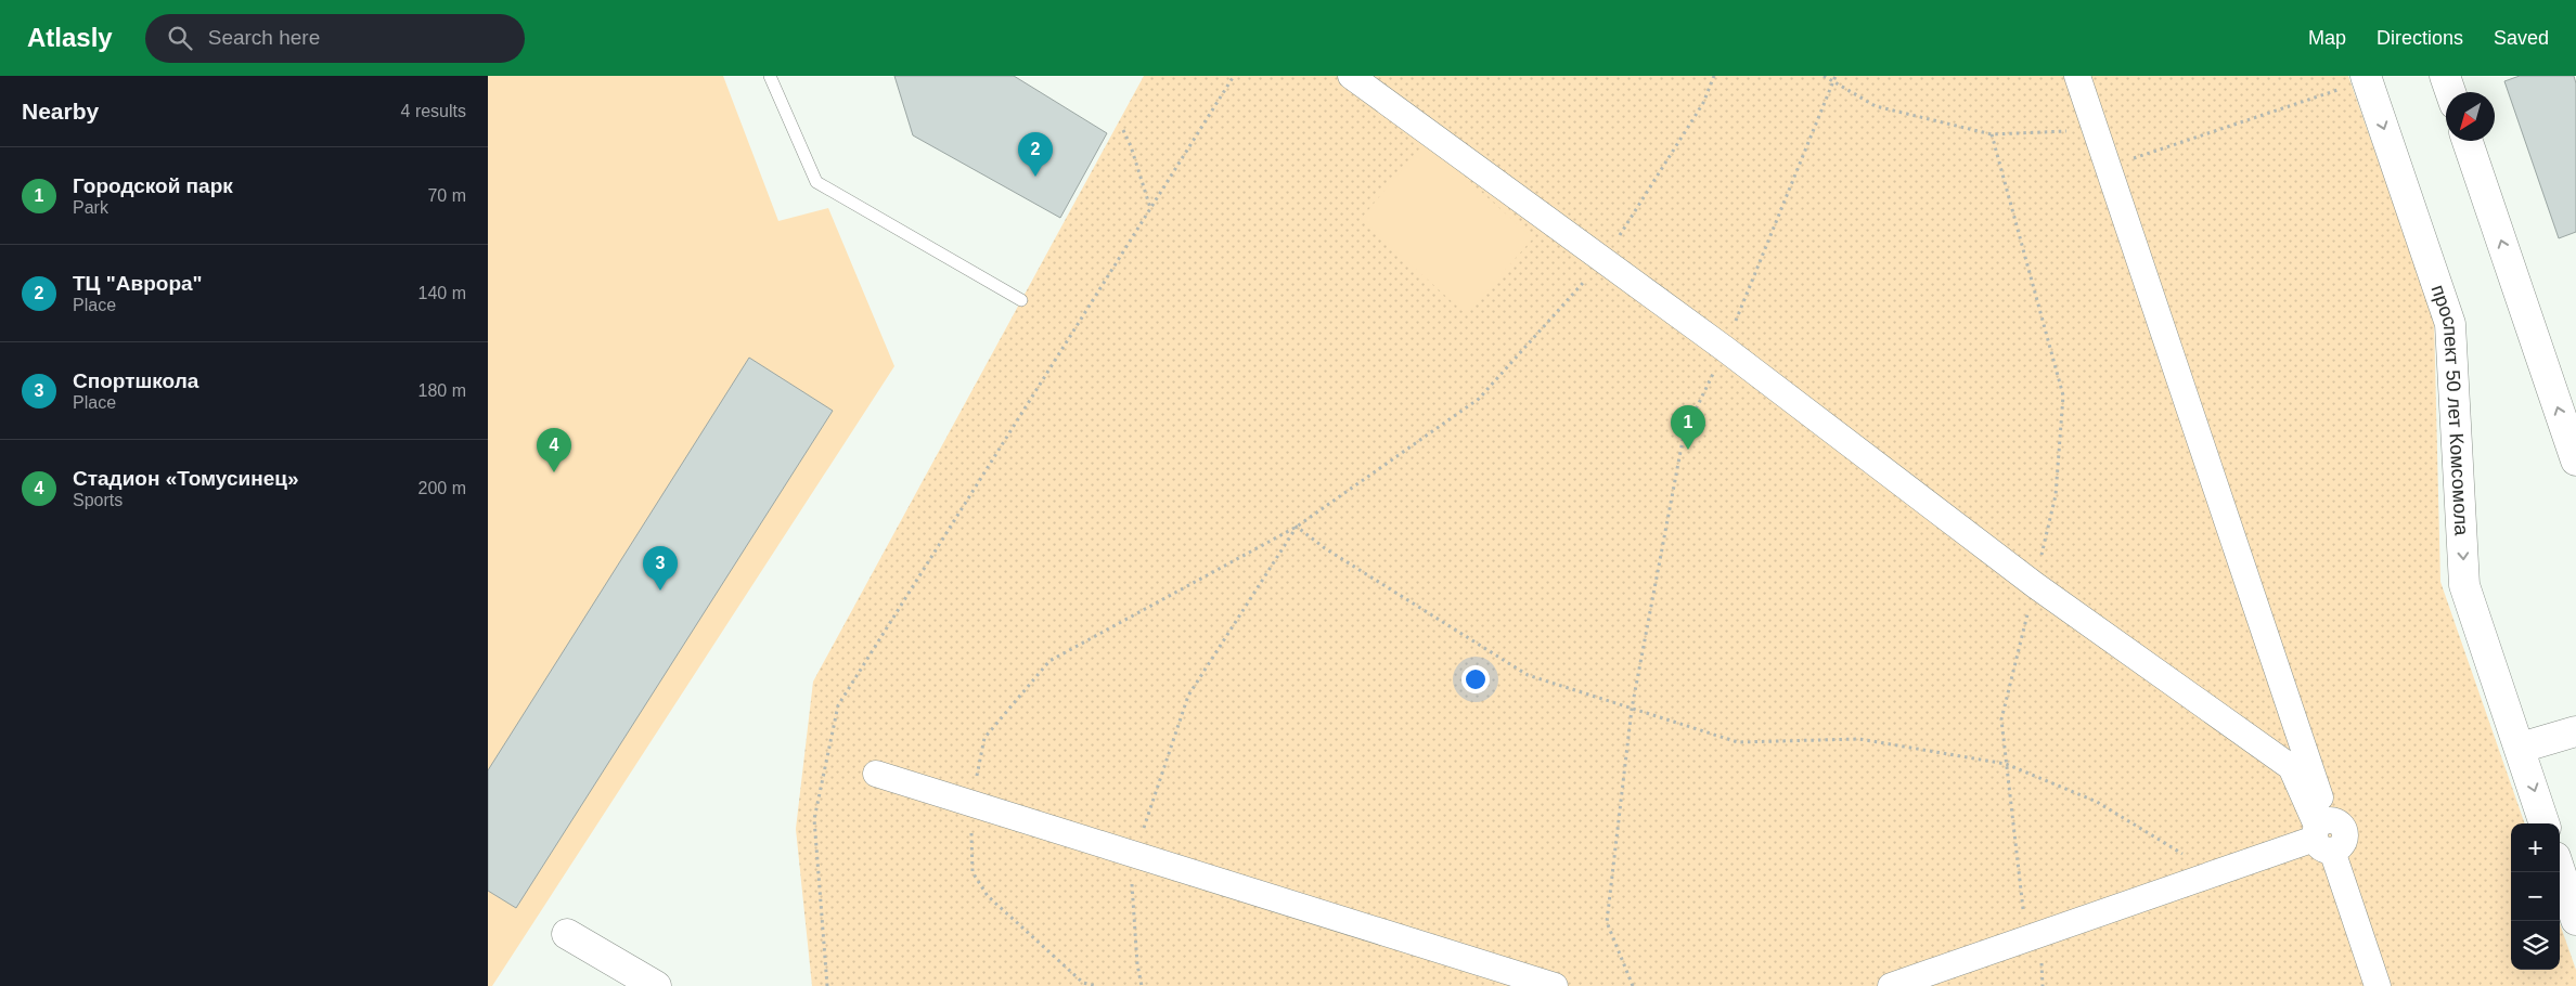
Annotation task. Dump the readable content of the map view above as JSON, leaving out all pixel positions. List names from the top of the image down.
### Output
{
  "streets": {
    "main road": ["проспект 50 лет Комсомола"]
  },
  "north": "bottom left",
  "page": {
    "header": "Atlasly",
    "search": "Search here",
    "nav": ["Map", "Directions", "Saved"],
    "heading": ["Nearby", "4 results"],
    "pins": [
      "2",
      "1",
      "4",
      "3"
    ],
    "list": [
      {
        "mark": "1",
        "name": "Городской парк",
        "note": "Park",
        "value": "70 m"
      },
      {
        "mark": "2",
        "name": "ТЦ \"Аврора\"",
        "note": "Place",
        "value": "140 m"
      },
      {
        "mark": "3",
        "name": "Спортшкола",
        "note": "Place",
        "value": "180 m"
      },
      {
        "mark": "4",
        "name": "Стадион «Томусинец»",
        "note": "Sports",
        "value": "200 m"
      }
    ],
    "map_buttons": ["+", "−"]
  }
}
